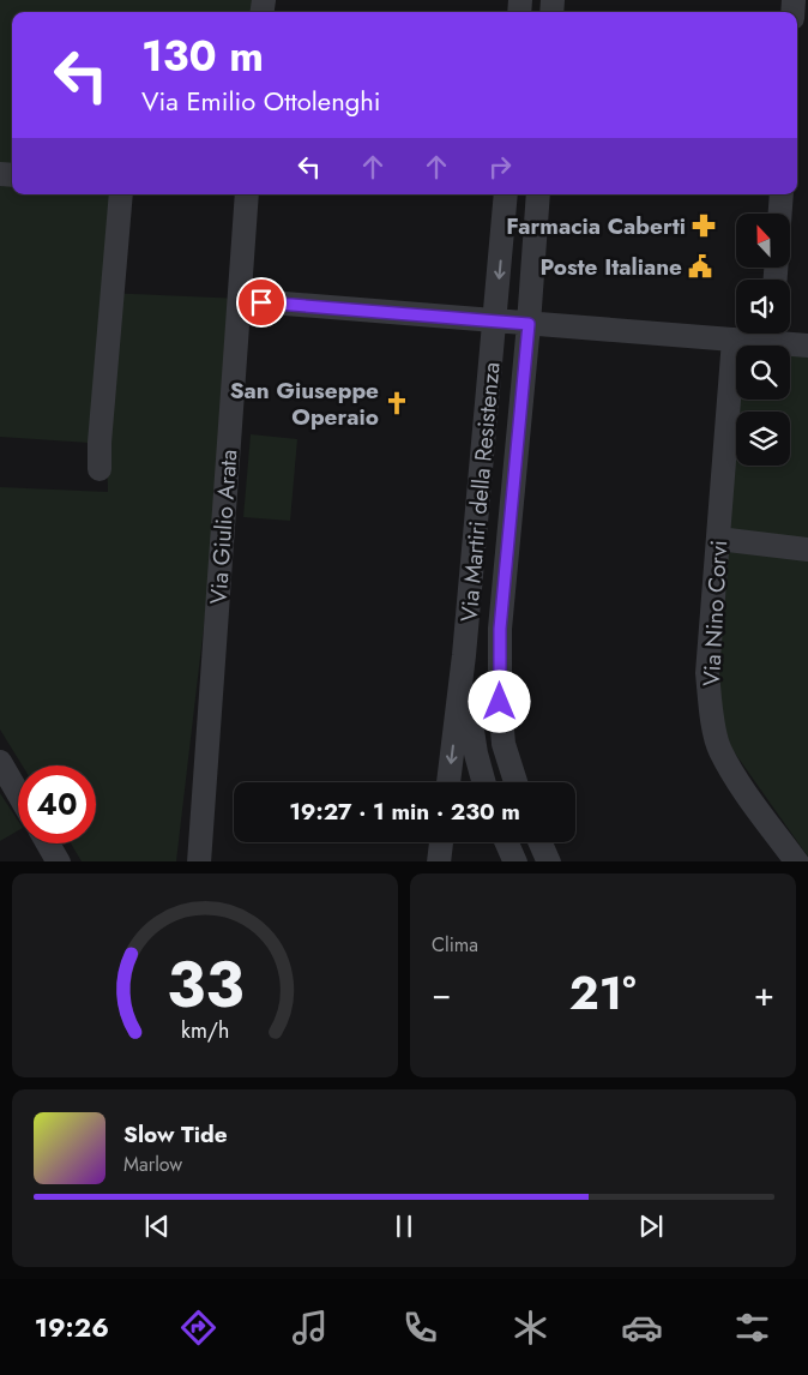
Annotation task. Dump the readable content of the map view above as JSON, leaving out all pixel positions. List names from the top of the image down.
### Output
{
  "streets": {
    "street": ["Via Martiri della Resistenza", "Via Giulio Arata", "Via Nino Corvi"]
  },
  "places": {
    "pharmacy": ["Farmacia Caberti"],
    "public building": ["Poste Italiane"],
    "church": ["San Giuseppe Operaio"]
  },
  "north": "top",
  "page": {
    "turn": ["130 m", "Via Emilio Ottolenghi"],
    "limit": "40",
    "trip": "19:27 · 1 min · 230 m",
    "tile": "Clima",
    "heat": ["−", "21°", "+"],
    "song": ["Slow Tide", "Marlow"],
    "tabs": "19:26",
    "gauge": ["33", "km/h"]
  }
}
